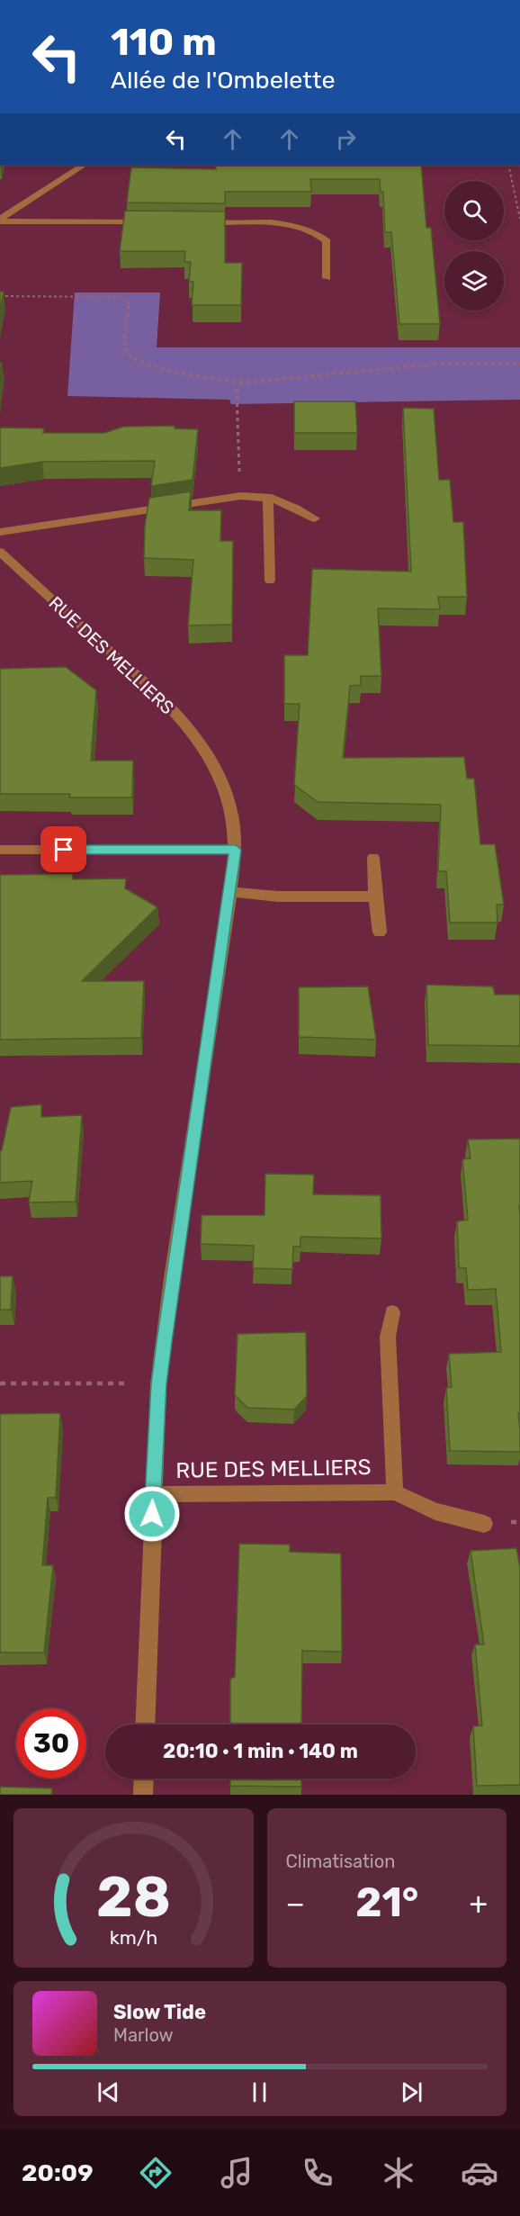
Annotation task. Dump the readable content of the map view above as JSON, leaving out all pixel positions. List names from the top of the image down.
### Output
{
  "streets": {
    "street": ["RUE DES MELLIERS"]
  },
  "page": {
    "turn": ["110 m", "Allée de l'Ombelette"],
    "limit": "30",
    "trip": "20:10 · 1 min · 140 m",
    "tile": "Climatisation",
    "heat": ["−", "21°", "+"],
    "song": ["Slow Tide", "Marlow"],
    "tabs": "20:09",
    "gauge": ["28", "km/h"]
  }
}
